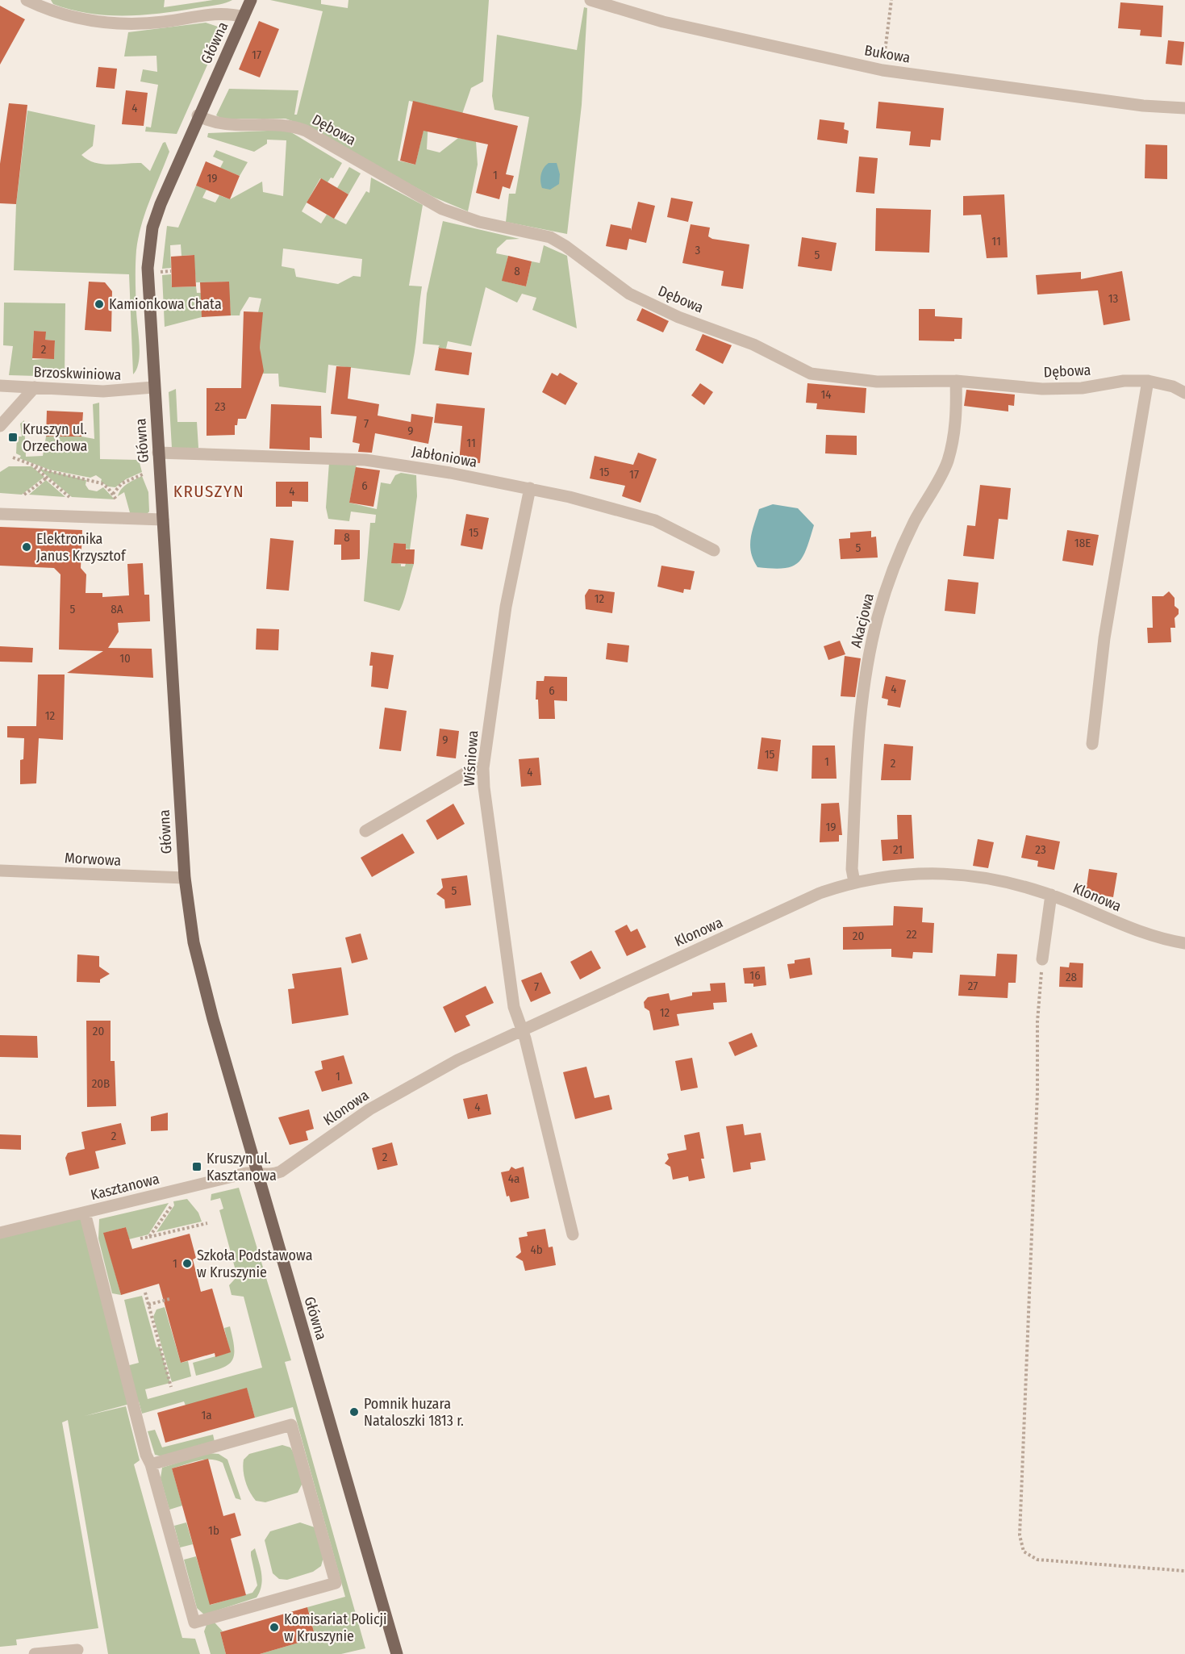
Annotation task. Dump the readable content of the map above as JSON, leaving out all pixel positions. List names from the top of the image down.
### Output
{
  "streets": {
    "main road": ["Główna"],
    "street": [
      "Bukowa",
      "Dębowa",
      "Brzoskwiniowa",
      "Jabłoniowa",
      "Akacjowa",
      "Wiśniowa",
      "Morwowa",
      "Klonowa",
      "Kasztanowa"
    ]
  },
  "crossings": [
    ["Główna", "Dębowa"],
    ["Główna", "Brzoskwiniowa"],
    ["Główna", "Jabłoniowa"],
    ["Główna", "Morwowa"],
    ["Główna", "Klonowa"],
    ["Główna", "Kasztanowa"],
    ["Dębowa", "Akacjowa"],
    ["Jabłoniowa", "Wiśniowa"],
    ["Akacjowa", "Klonowa"],
    ["Wiśniowa", "Klonowa"],
    ["Klonowa", "Kasztanowa"]
  ],
  "districts": ["KRUSZYN"],
  "places": {
    "other": [
      "Kamionkowa Chata",
      "Elektronika Janus Krzysztof",
      "Szkoła Podstawowa w Kruszynie",
      "Pomnik huzara Nataloszki 1813 r.",
      "Komisariat Policji w Kruszynie"
    ],
    "transit": ["Kruszyn ul. Orzechowa", "Kruszyn ul. Kasztanowa"]
  },
  "house_numbers": [
    "17",
    "4",
    "1",
    "19",
    "11",
    "3",
    "5",
    "8",
    "13",
    "2",
    "14",
    "23",
    "7",
    "9",
    "11",
    "15",
    "17",
    "6",
    "4",
    "15",
    "8",
    "18E",
    "5",
    "12",
    "5",
    "8A",
    "10",
    "4",
    "6",
    "12",
    "9",
    "15",
    "1",
    "2",
    "4",
    "19",
    "21",
    "23",
    "5",
    "22",
    "20",
    "16",
    "28",
    "27",
    "7",
    "12",
    "20",
    "1",
    "20B",
    "4",
    "2",
    "2",
    "4a",
    "4b",
    "1",
    "1a",
    "1b"
  ]
}
